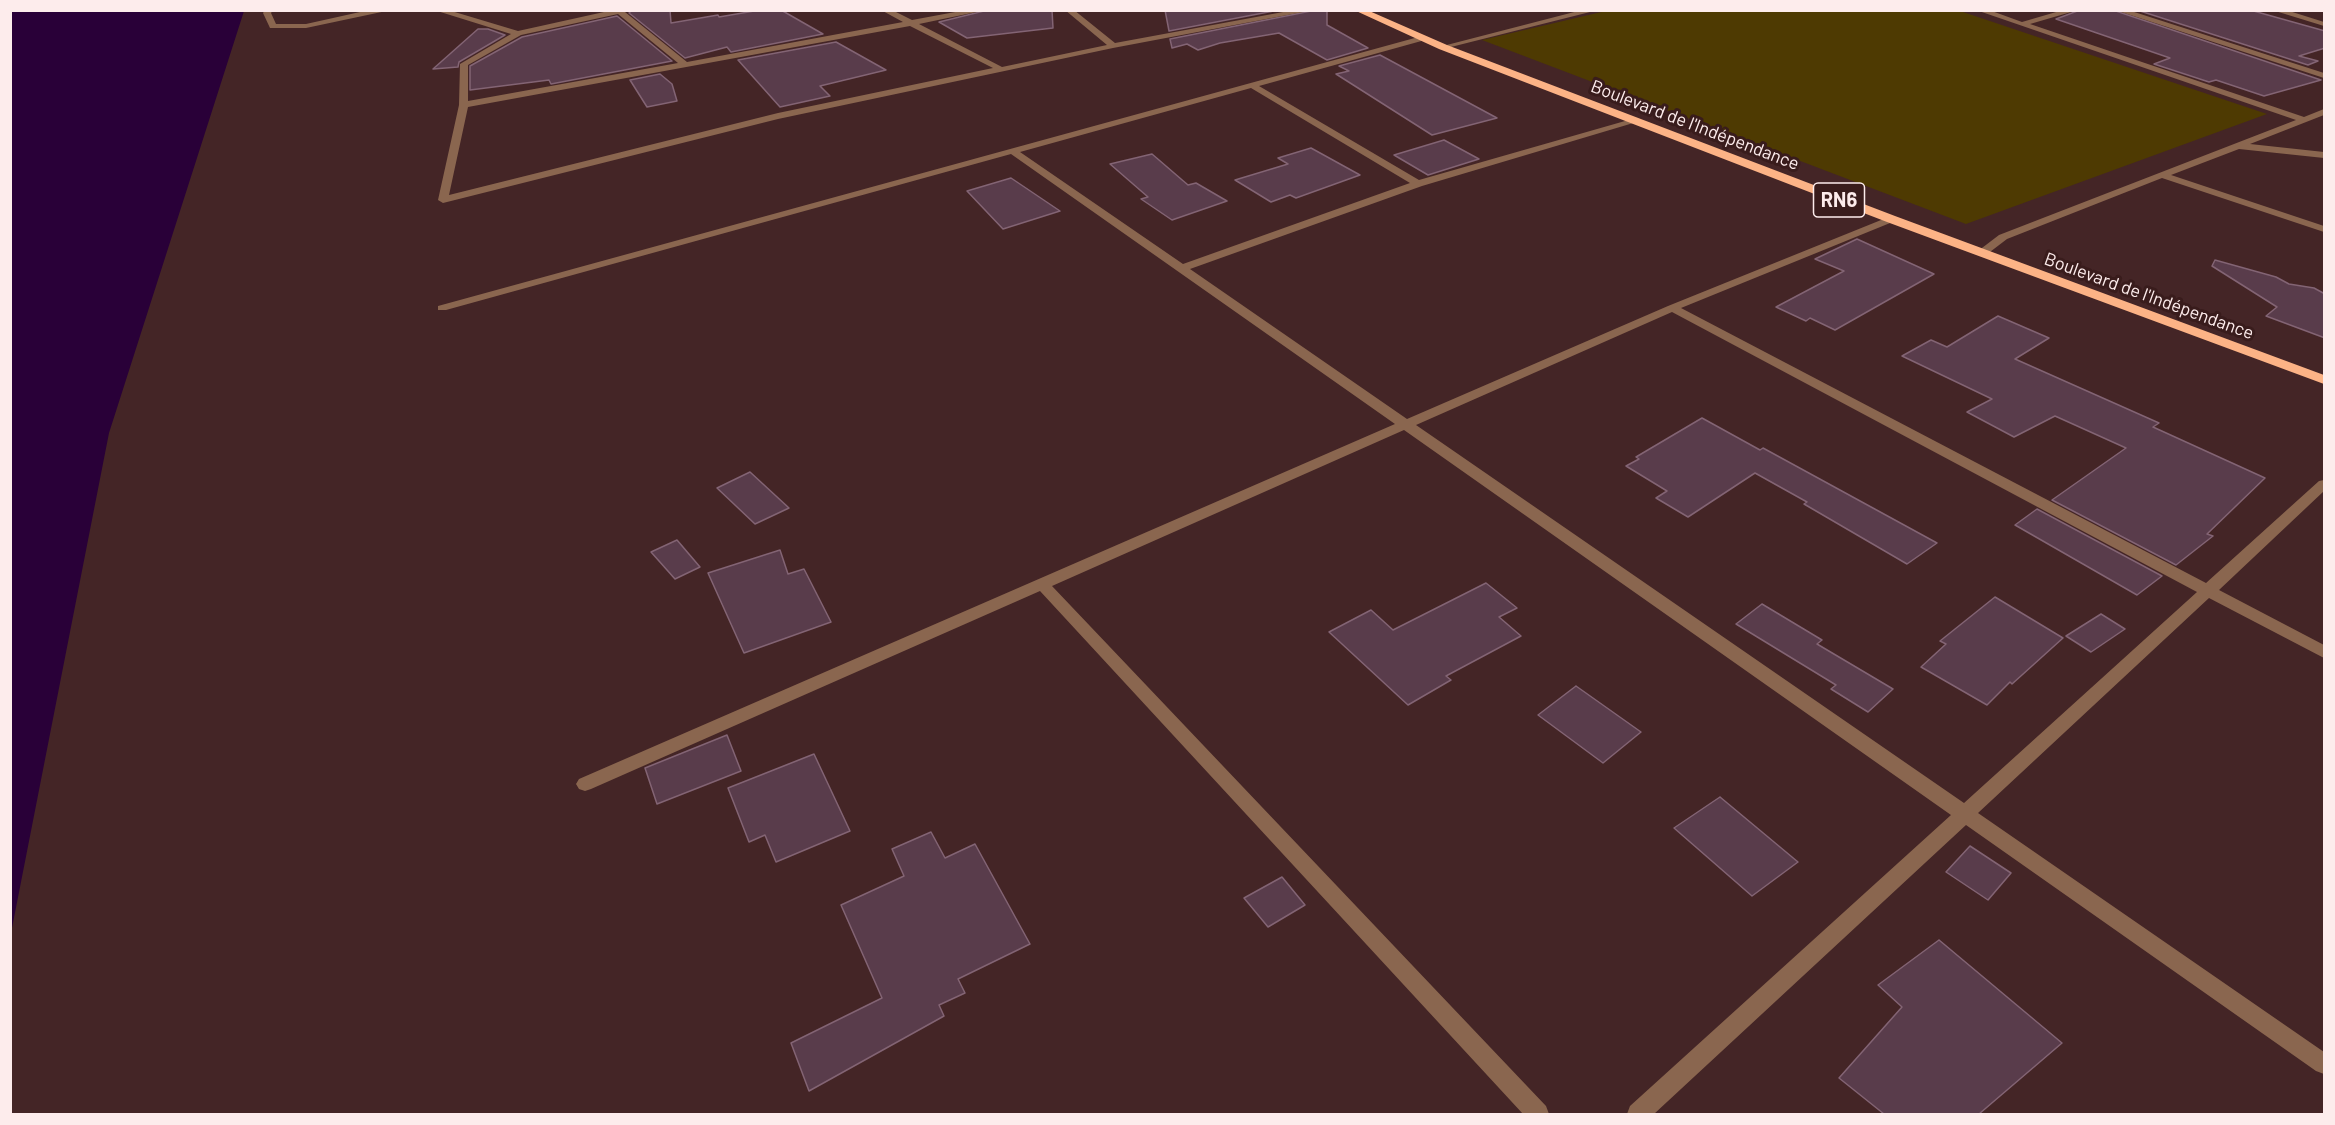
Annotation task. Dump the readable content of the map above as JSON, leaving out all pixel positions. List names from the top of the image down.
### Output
{
  "streets": {
    "highway": ["Boulevard de l'Indépendance", "RN6"]
  }
}
